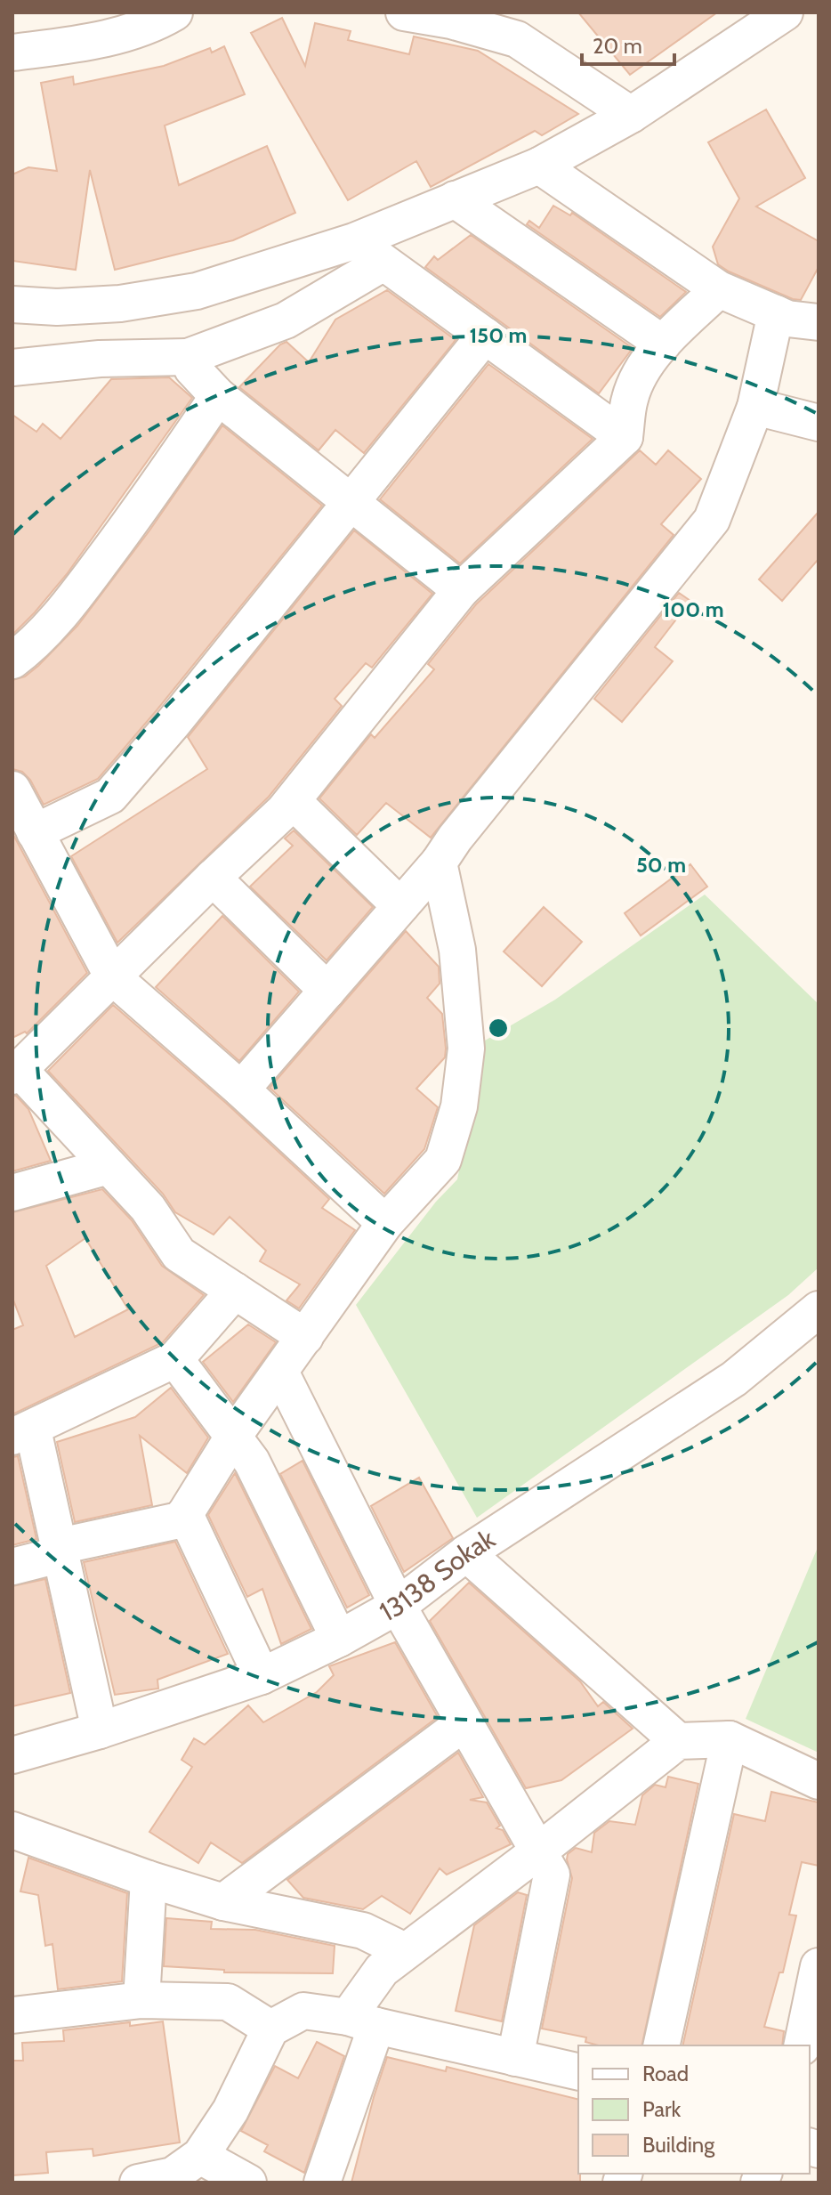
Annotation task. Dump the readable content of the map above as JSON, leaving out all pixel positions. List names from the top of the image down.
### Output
{
  "streets": {
    "street": ["13138 Sokak"]
  },
  "legend": ["Road", "Park", "Building"],
  "scale_bar": "20 m",
  "rings": ["150 m", "100 m", "50 m"]
}
